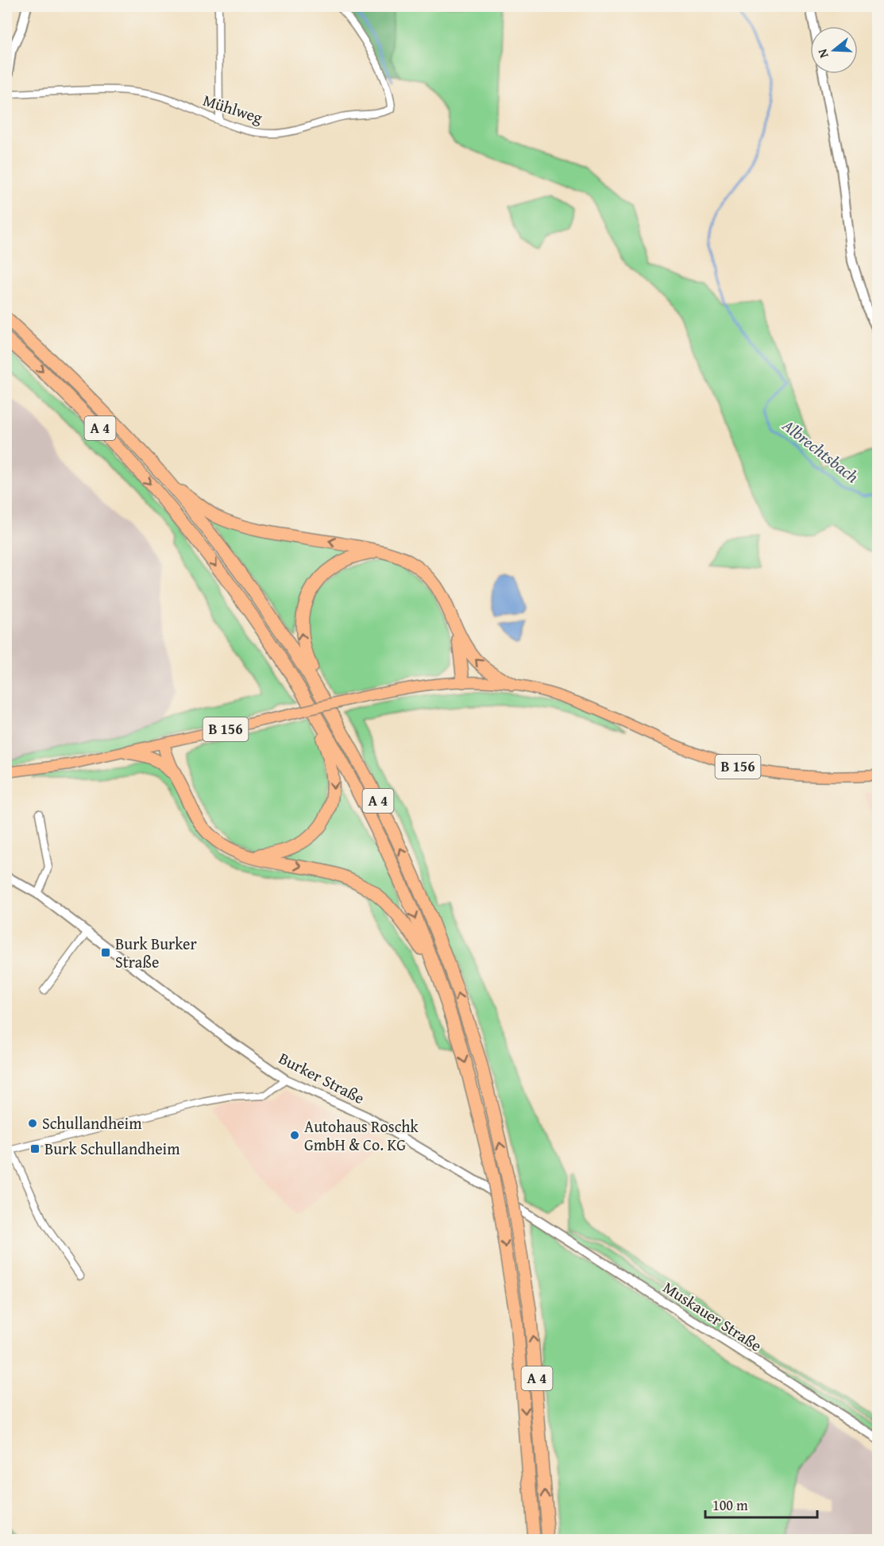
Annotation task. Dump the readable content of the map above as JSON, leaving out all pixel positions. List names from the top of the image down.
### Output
{
  "streets": {
    "highway": ["A 4"],
    "main road": ["B 156"],
    "street": ["Mühlweg", "Burker Straße", "Muskauer Straße"]
  },
  "crossings": [
    ["Burker Straße", "Muskauer Straße"]
  ],
  "water": ["Albrechtsbach"],
  "places": {
    "transit": ["Burk Burker Straße", "Burk Schullandheim"],
    "other": ["Schullandheim", "Autohaus Roschk GmbH & Co. KG"]
  },
  "scale_bar": "100 m",
  "north": "left"
}
